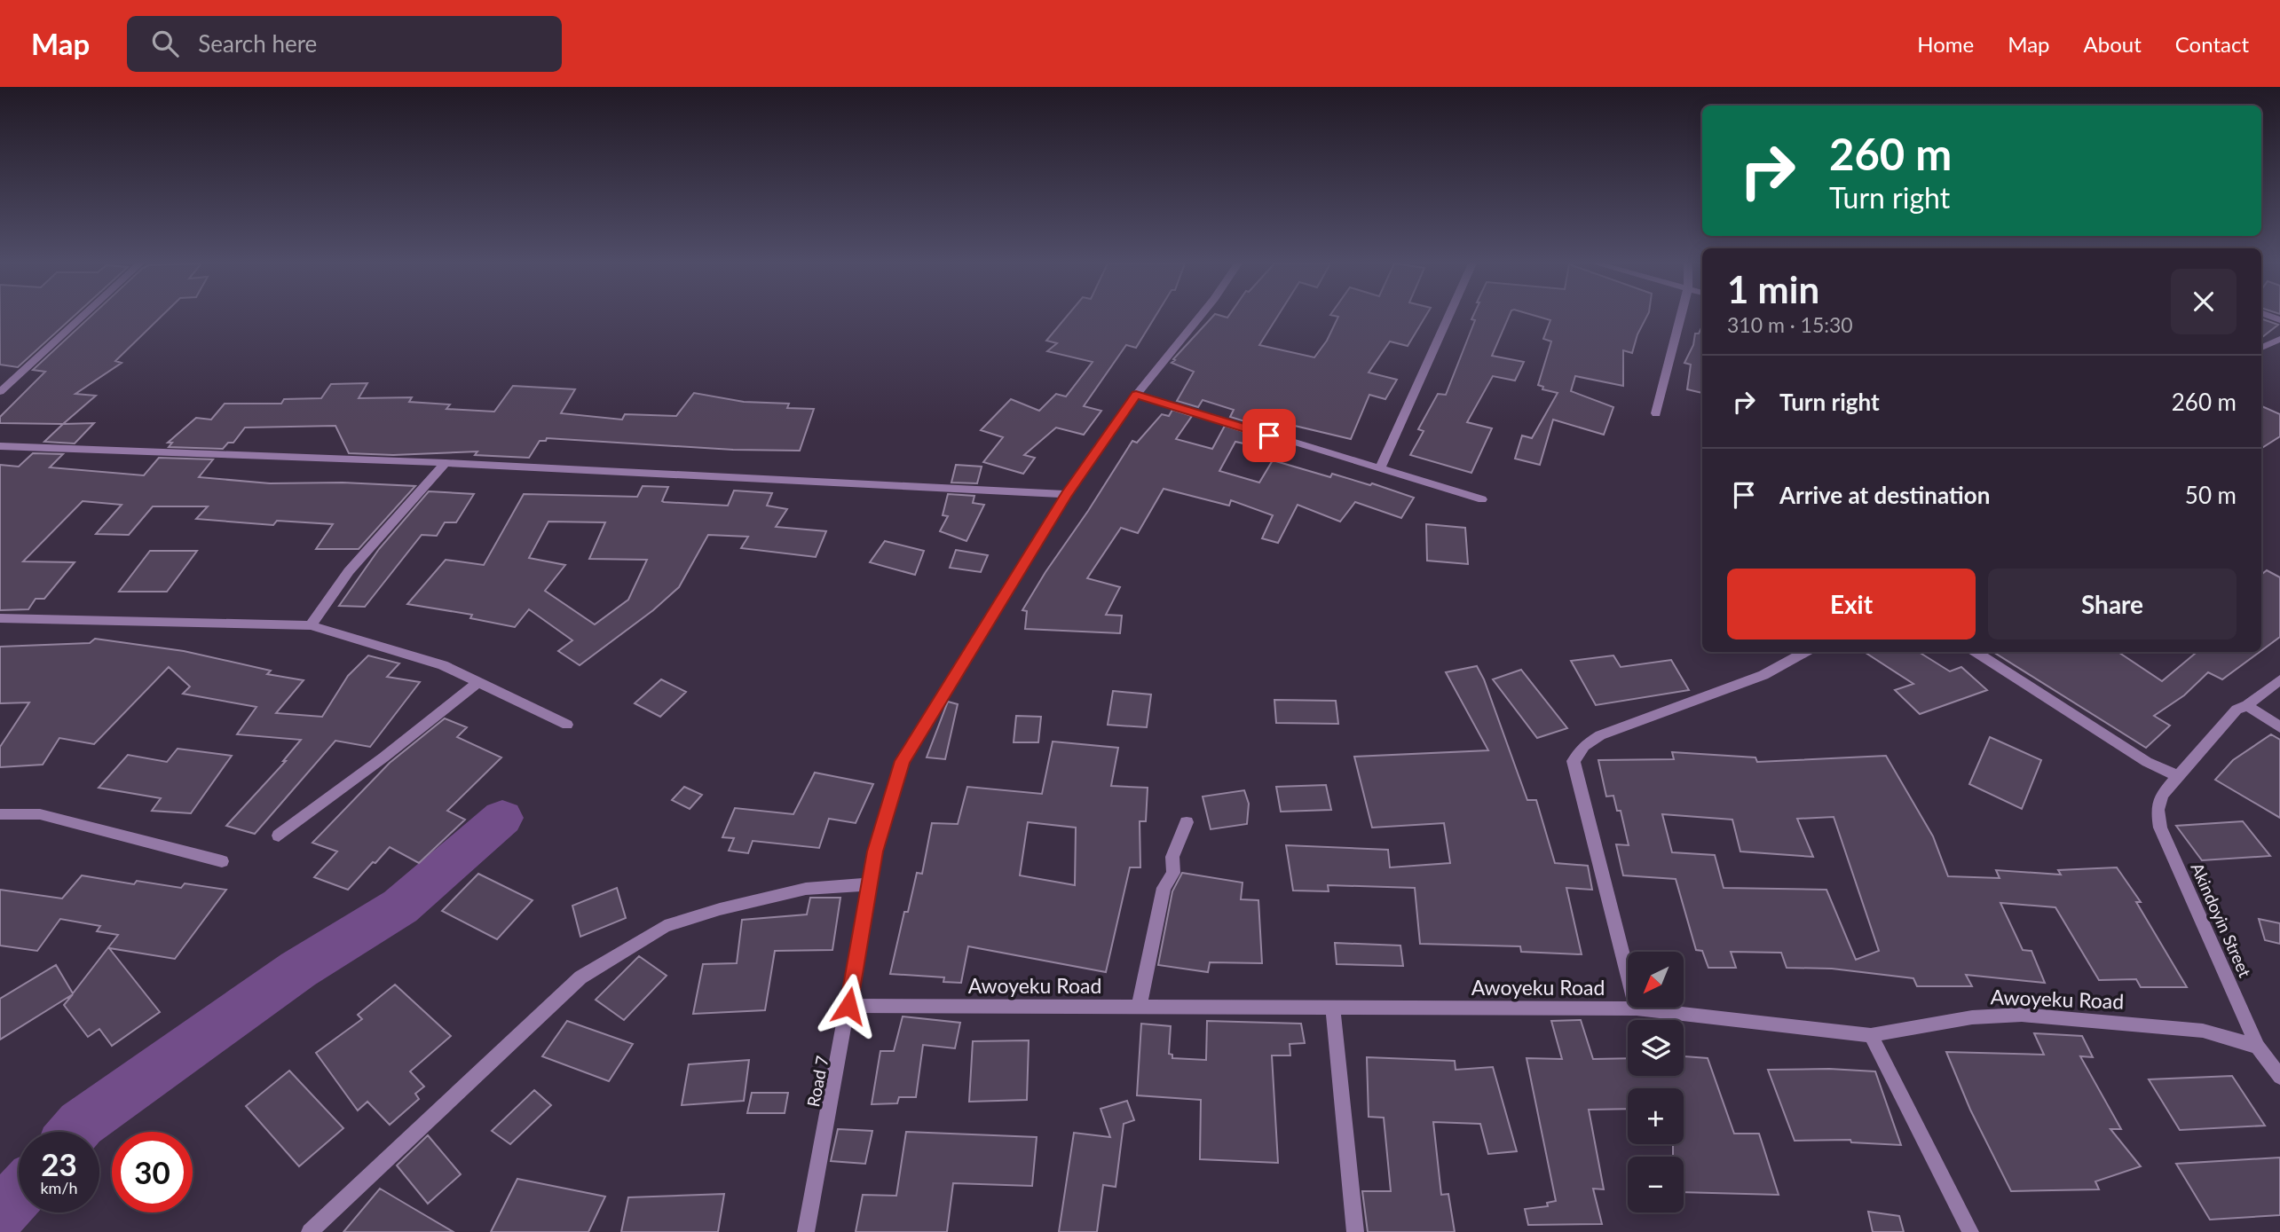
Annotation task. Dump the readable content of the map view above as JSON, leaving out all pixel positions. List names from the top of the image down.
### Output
{
  "streets": {
    "street": ["Akindoyin Street", "Awoyeku Road", "Road 7"]
  },
  "crossings": [
    ["Akindoyin Street", "Awoyeku Road"],
    ["Awoyeku Road", "Road 7"]
  ],
  "north": "bottom left",
  "page": {
    "header": "Map",
    "search": "Search here",
    "nav": [
      "Home",
      "Map",
      "About",
      "Contact"
    ],
    "turn": ["260 m", "Turn right"],
    "heading": ["1 min", "310 m · 15:30"],
    "list": [
      {
        "name": "Turn right",
        "value": "260 m"
      },
      {
        "name": "Arrive at destination",
        "value": "50 m"
      }
    ],
    "buttons": ["Exit", "Share"],
    "map_buttons": ["+", "−"],
    "speed": "23 km/h",
    "limit": "30"
  }
}
